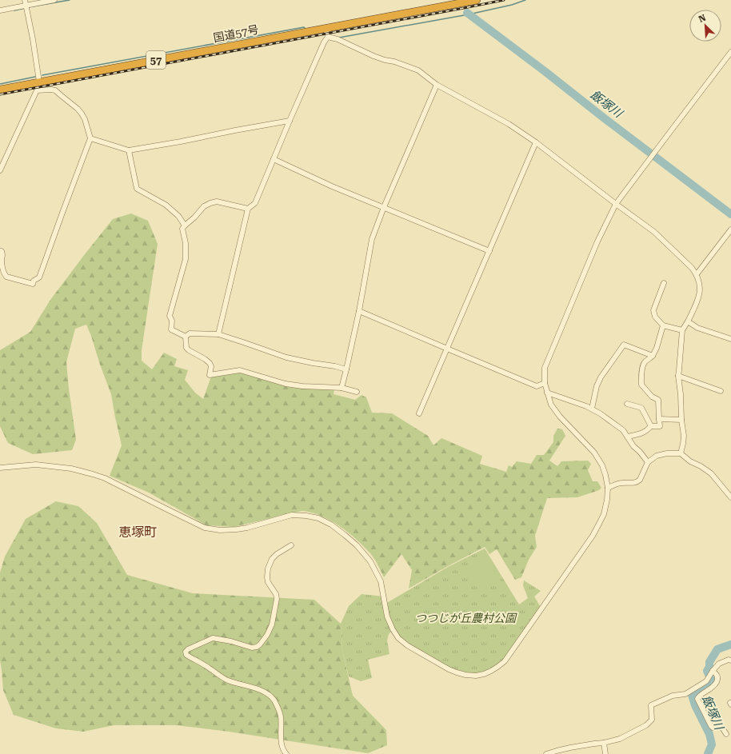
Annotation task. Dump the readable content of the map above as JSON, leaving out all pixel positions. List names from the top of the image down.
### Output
{
  "streets": {
    "highway": ["国道57号", "57"]
  },
  "districts": ["恵塚町"],
  "water": ["飯塚川"],
  "parks": ["つつじが丘農村公園"],
  "north": "top left"
}
